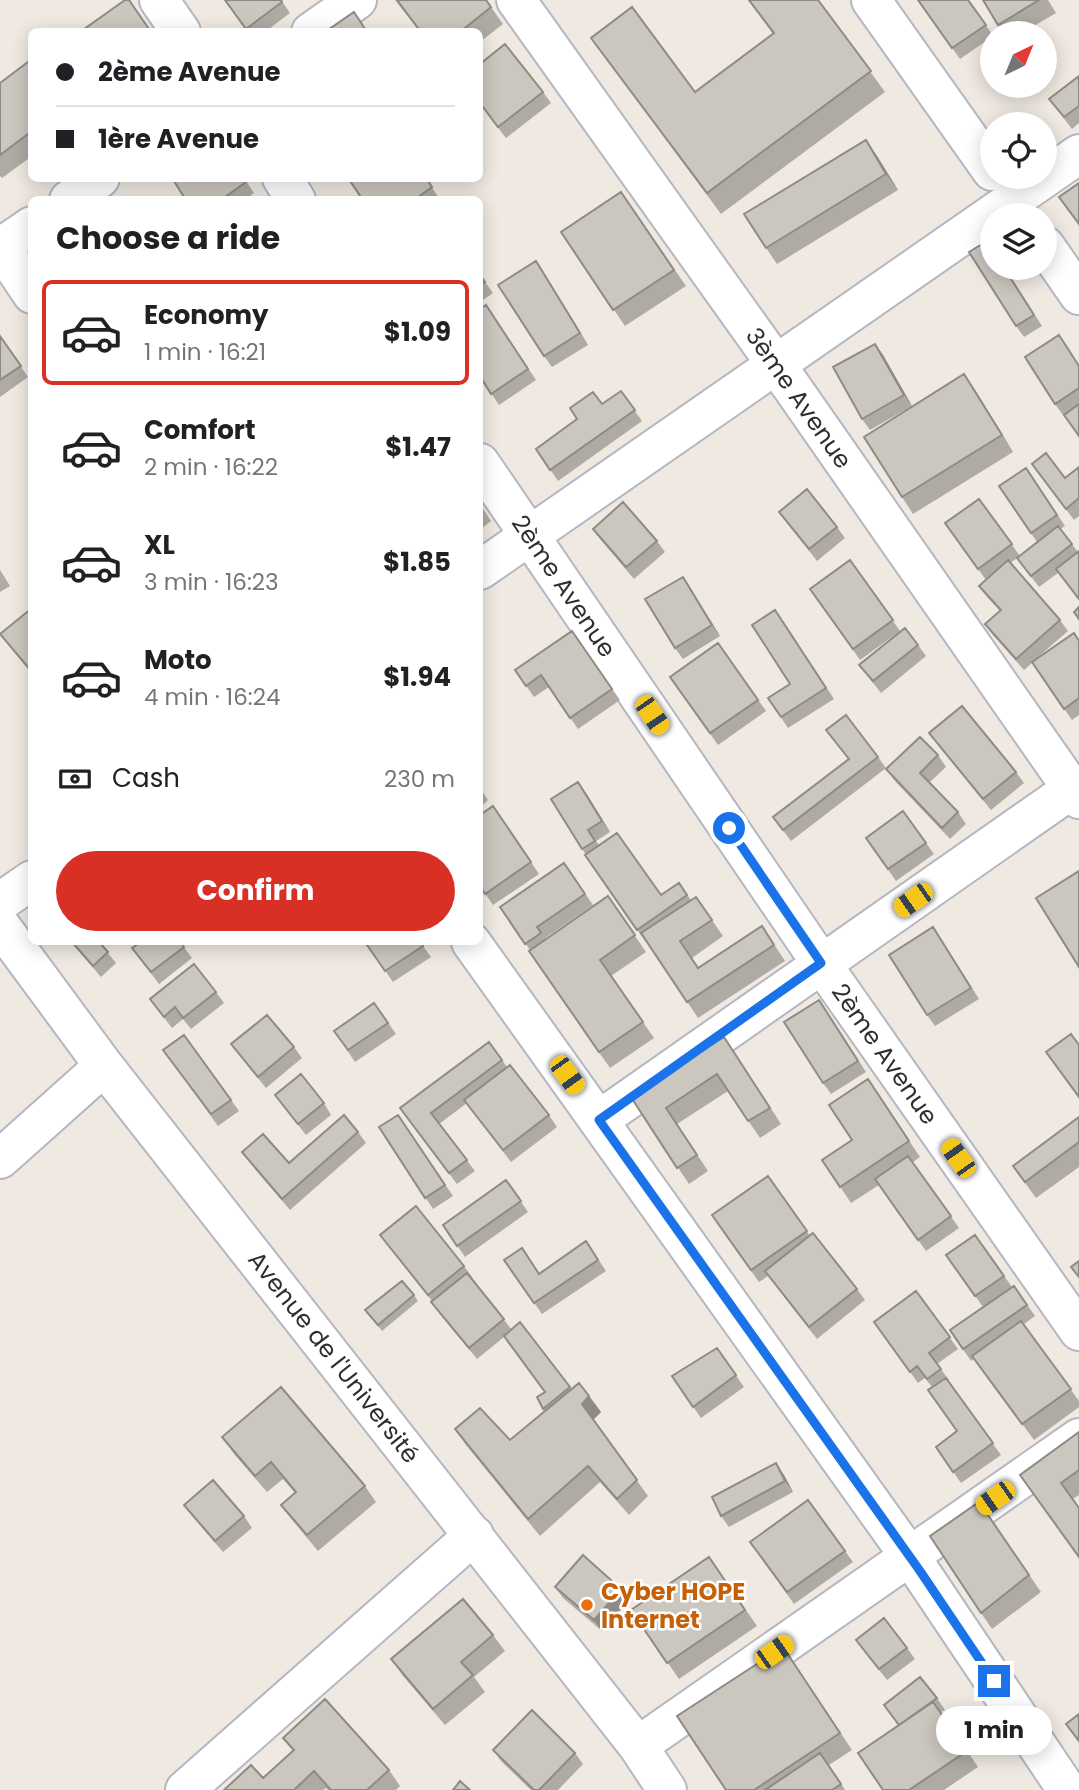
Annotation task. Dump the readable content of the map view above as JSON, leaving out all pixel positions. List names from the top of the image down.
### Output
{
  "streets": {
    "street": ["3ème Avenue", "2ème Avenue", "Avenue de l'Université"]
  },
  "places": ["Cyber HOPE Internet"],
  "north": "top right",
  "page": {
    "banner": ["2ème Avenue", "1ère Avenue"],
    "heading": "Choose a ride",
    "list": [
      {
        "name": "Economy",
        "note": "1 min · 16:21",
        "value": "$1.09"
      },
      {
        "name": "Comfort",
        "note": "2 min · 16:22",
        "value": "$1.47"
      },
      {
        "name": "XL",
        "note": "3 min · 16:23",
        "value": "$1.85"
      },
      {
        "name": "Moto",
        "note": "4 min · 16:24",
        "value": "$1.94"
      }
    ],
    "pay": ["Cash", "230 m"],
    "buttons": "Confirm",
    "bubble": "1 min"
  }
}
